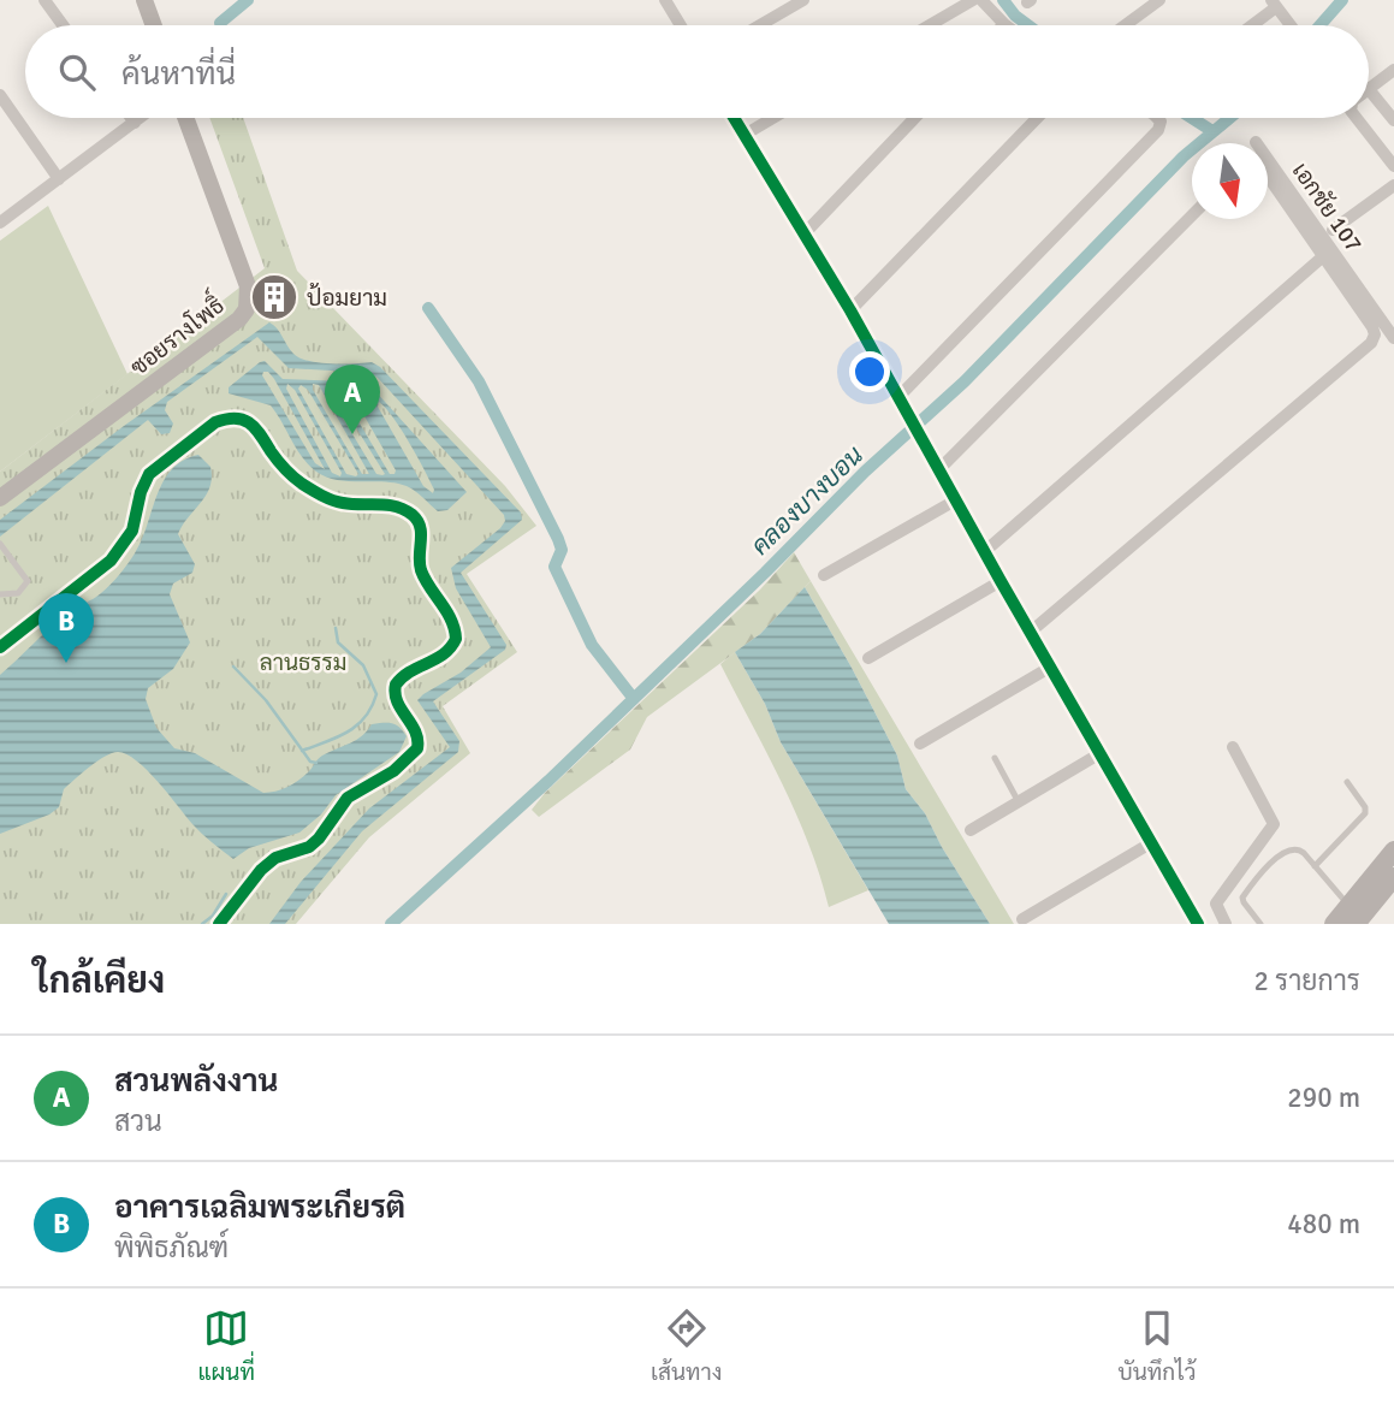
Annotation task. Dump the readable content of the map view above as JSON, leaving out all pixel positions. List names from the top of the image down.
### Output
{
  "streets": {
    "street": ["เอกชัย 107", "ซอยรางโพธิ์"]
  },
  "water": ["คลองบางบอน"],
  "parks": ["ลานธรรม"],
  "places": {
    "building": ["ป้อมยาม"]
  },
  "north": "bottom",
  "page": {
    "search": "ค้นหาที่นี่",
    "pins": ["A", "B"],
    "heading": ["ใกล้เคียง", "2 รายการ"],
    "list": [
      {
        "mark": "A",
        "name": "สวนพลังงาน",
        "note": "สวน",
        "value": "290 m"
      },
      {
        "mark": "B",
        "name": "อาคารเฉลิมพระเกียรติ",
        "note": "พิพิธภัณฑ์",
        "value": "480 m"
      }
    ],
    "nav": ["แผนที่", "เส้นทาง", "บันทึกไว้"]
  }
}
